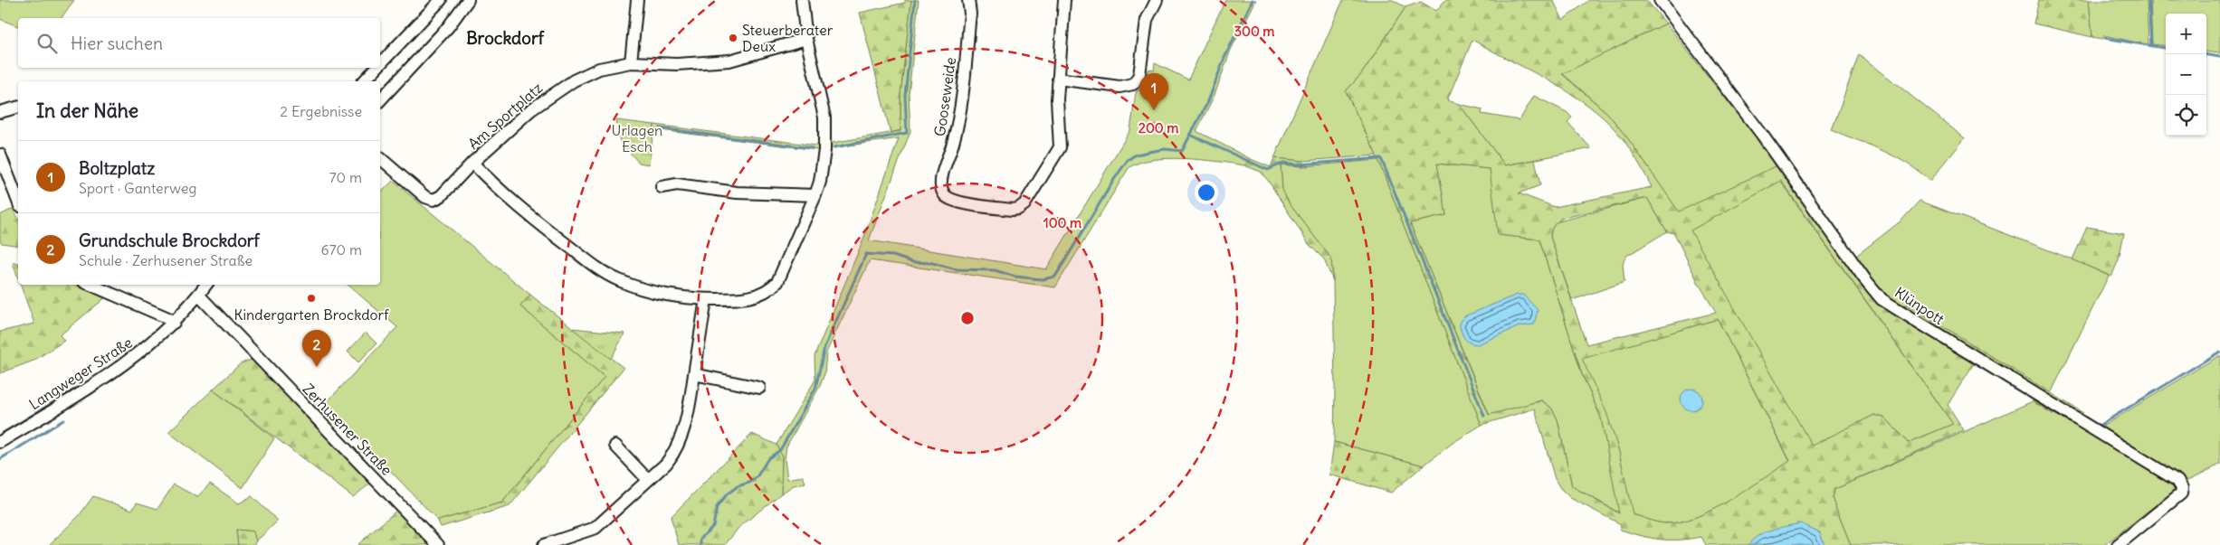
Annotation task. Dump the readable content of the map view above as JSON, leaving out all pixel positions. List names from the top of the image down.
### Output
{
  "streets": {
    "street": [
      "Gooseweide",
      "Am Sportplatz",
      "Klünpott",
      "Langweger Straße",
      "Zerhusener Straße"
    ]
  },
  "crossings": [
    ["Langweger Straße", "Zerhusener Straße"]
  ],
  "districts": ["Brockdorf"],
  "parks": ["Urlagen Esch"],
  "places": ["Steuerberater Deux", "Kindergarten Brockdorf"],
  "page": {
    "map_buttons": ["+", "−"],
    "search": "Hier suchen",
    "pins": ["1", "2"],
    "heading": ["In der Nähe", "2 Ergebnisse"],
    "list": [
      {
        "mark": "1",
        "name": "Boltzplatz",
        "note": "Sport · Ganterweg",
        "value": "70 m"
      },
      {
        "mark": "2",
        "name": "Grundschule Brockdorf",
        "note": "Schule · Zerhusener Straße",
        "value": "670 m"
      }
    ]
  },
  "rings": ["300 m", "200 m", "100 m"]
}
